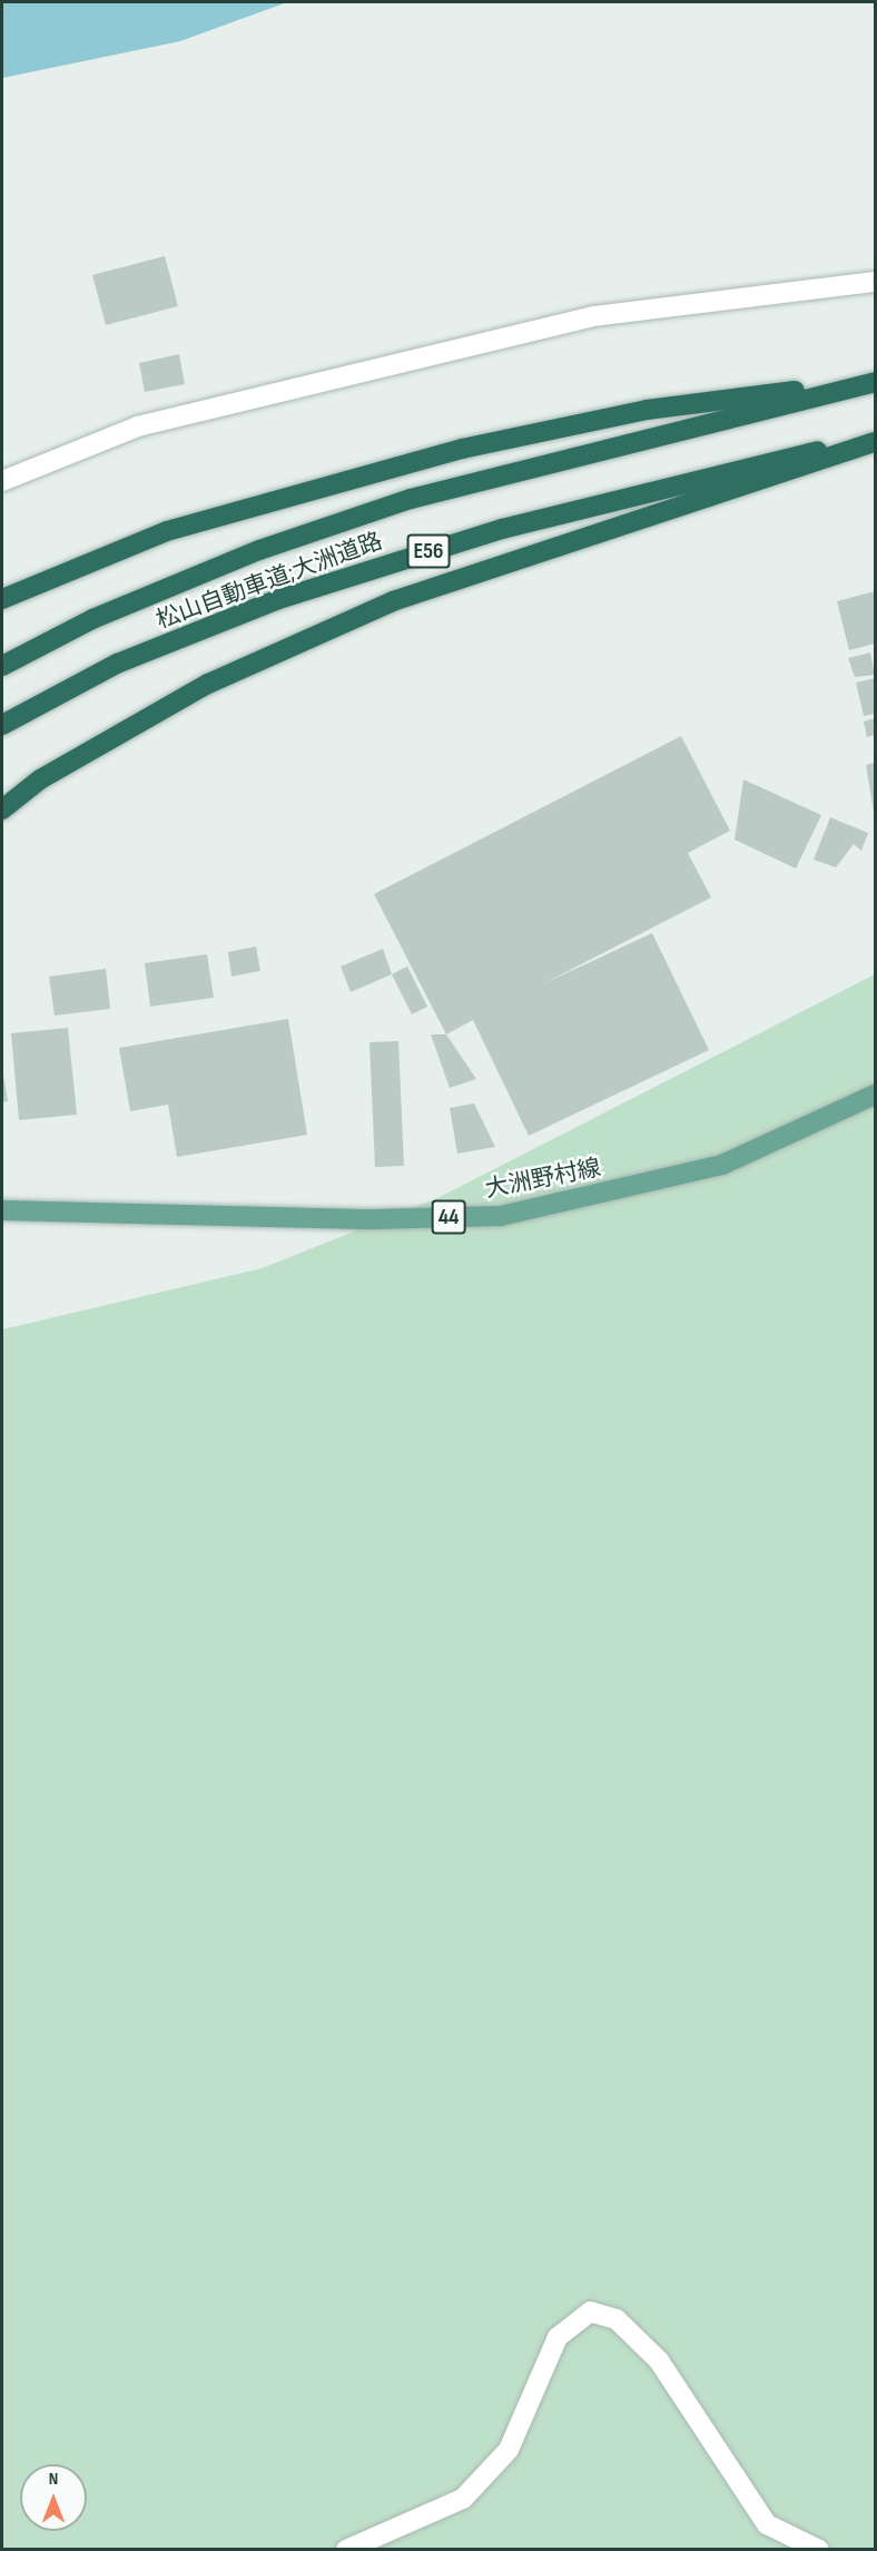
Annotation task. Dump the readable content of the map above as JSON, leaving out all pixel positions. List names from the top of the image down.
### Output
{
  "streets": {
    "highway": ["E56", "松山自動車道;大洲道路"],
    "main road": ["大洲野村線", "44"]
  },
  "north": "top"
}
